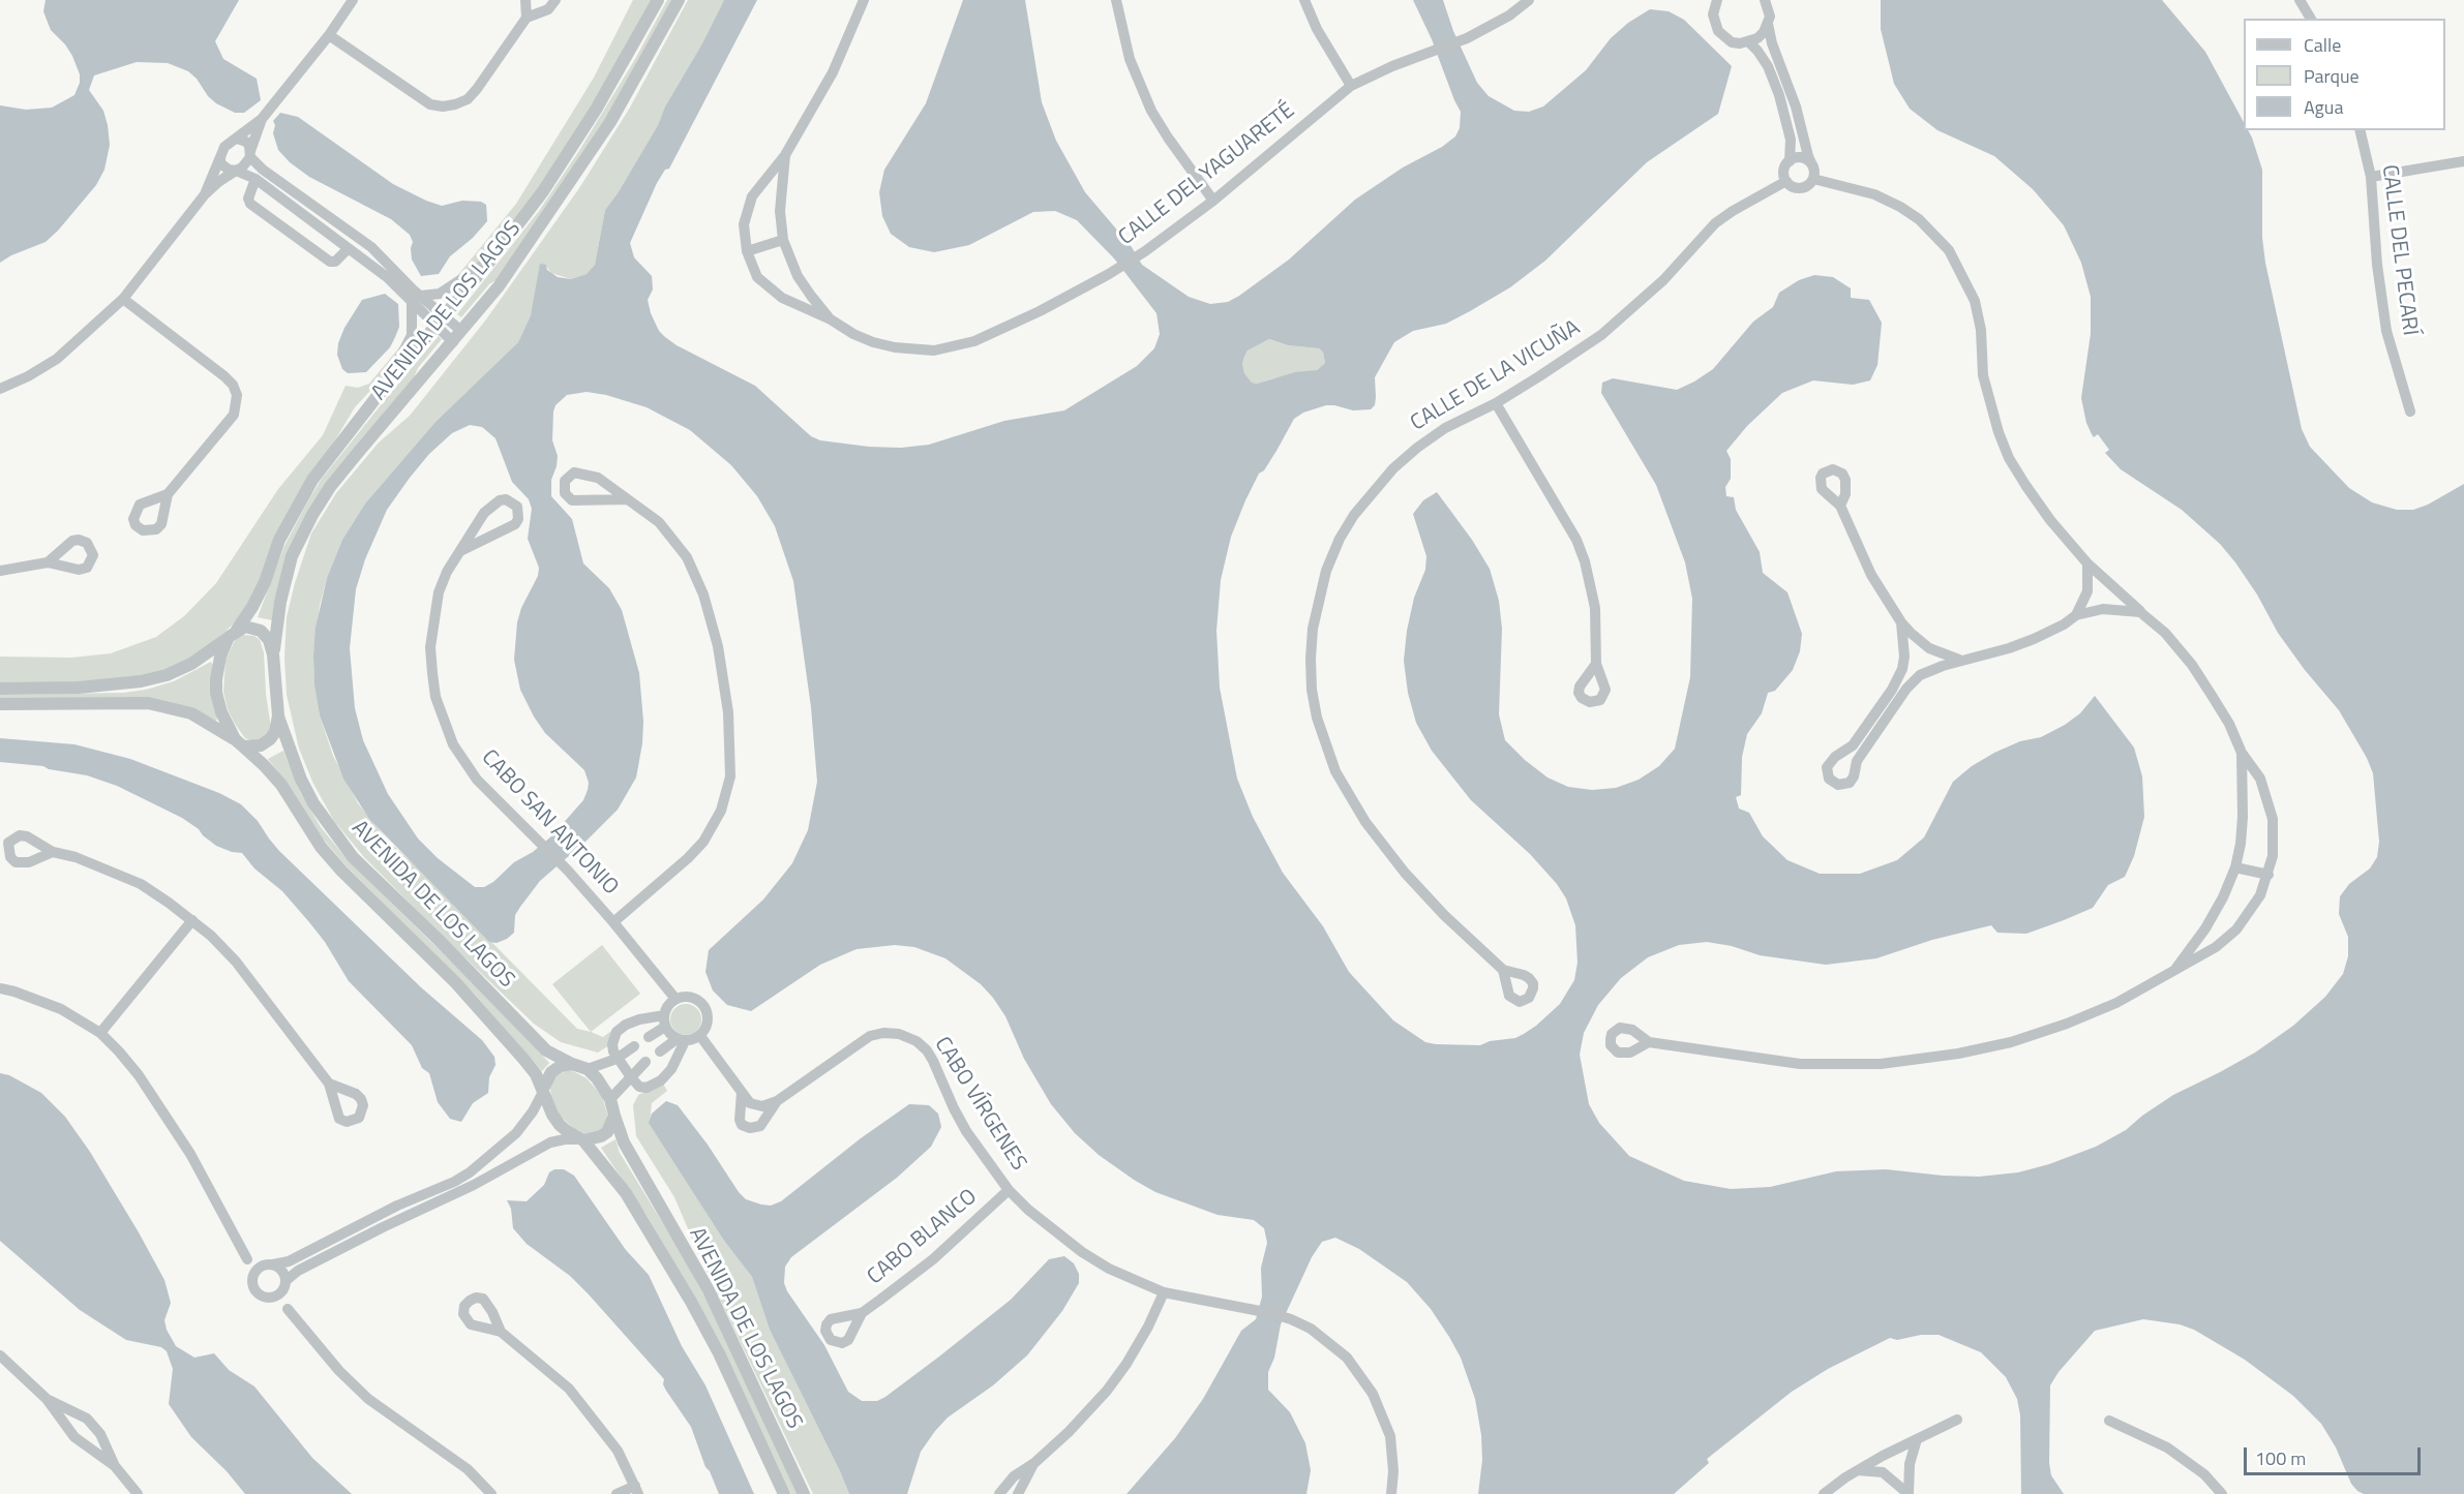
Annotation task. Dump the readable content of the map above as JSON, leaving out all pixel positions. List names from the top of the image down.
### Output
{
  "streets": {
    "street": [
      "CALLE DEL YAGUARETÉ",
      "CALLE DEL PECARÍ",
      "AVENIDA DE LOS LAGOS",
      "CALLE DE LA VICUÑA",
      "CABO SAN ANTONIO",
      "CABO VÍRGENES",
      "CABO BLANCO"
    ]
  },
  "crossings": [
    ["CABO VÍRGENES", "CABO BLANCO"]
  ],
  "legend": ["Calle", "Parque", "Agua"],
  "scale_bar": "100 m"
}
